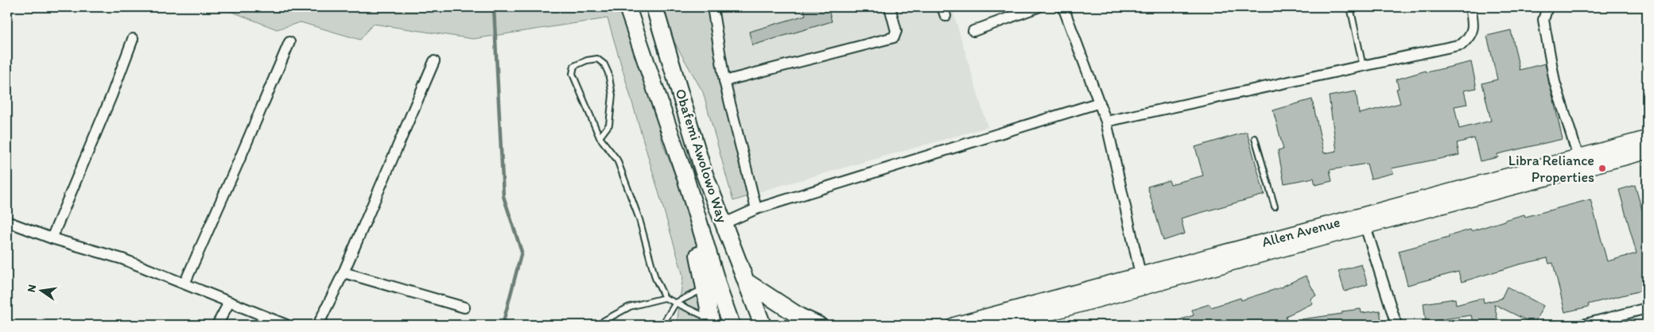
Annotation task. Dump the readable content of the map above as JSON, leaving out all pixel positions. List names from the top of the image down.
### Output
{
  "streets": {
    "main road": ["Obafemi Awolowo Way", "Allen Avenue"]
  },
  "places": ["Libra Reliance Properties"],
  "north": "left"
}
